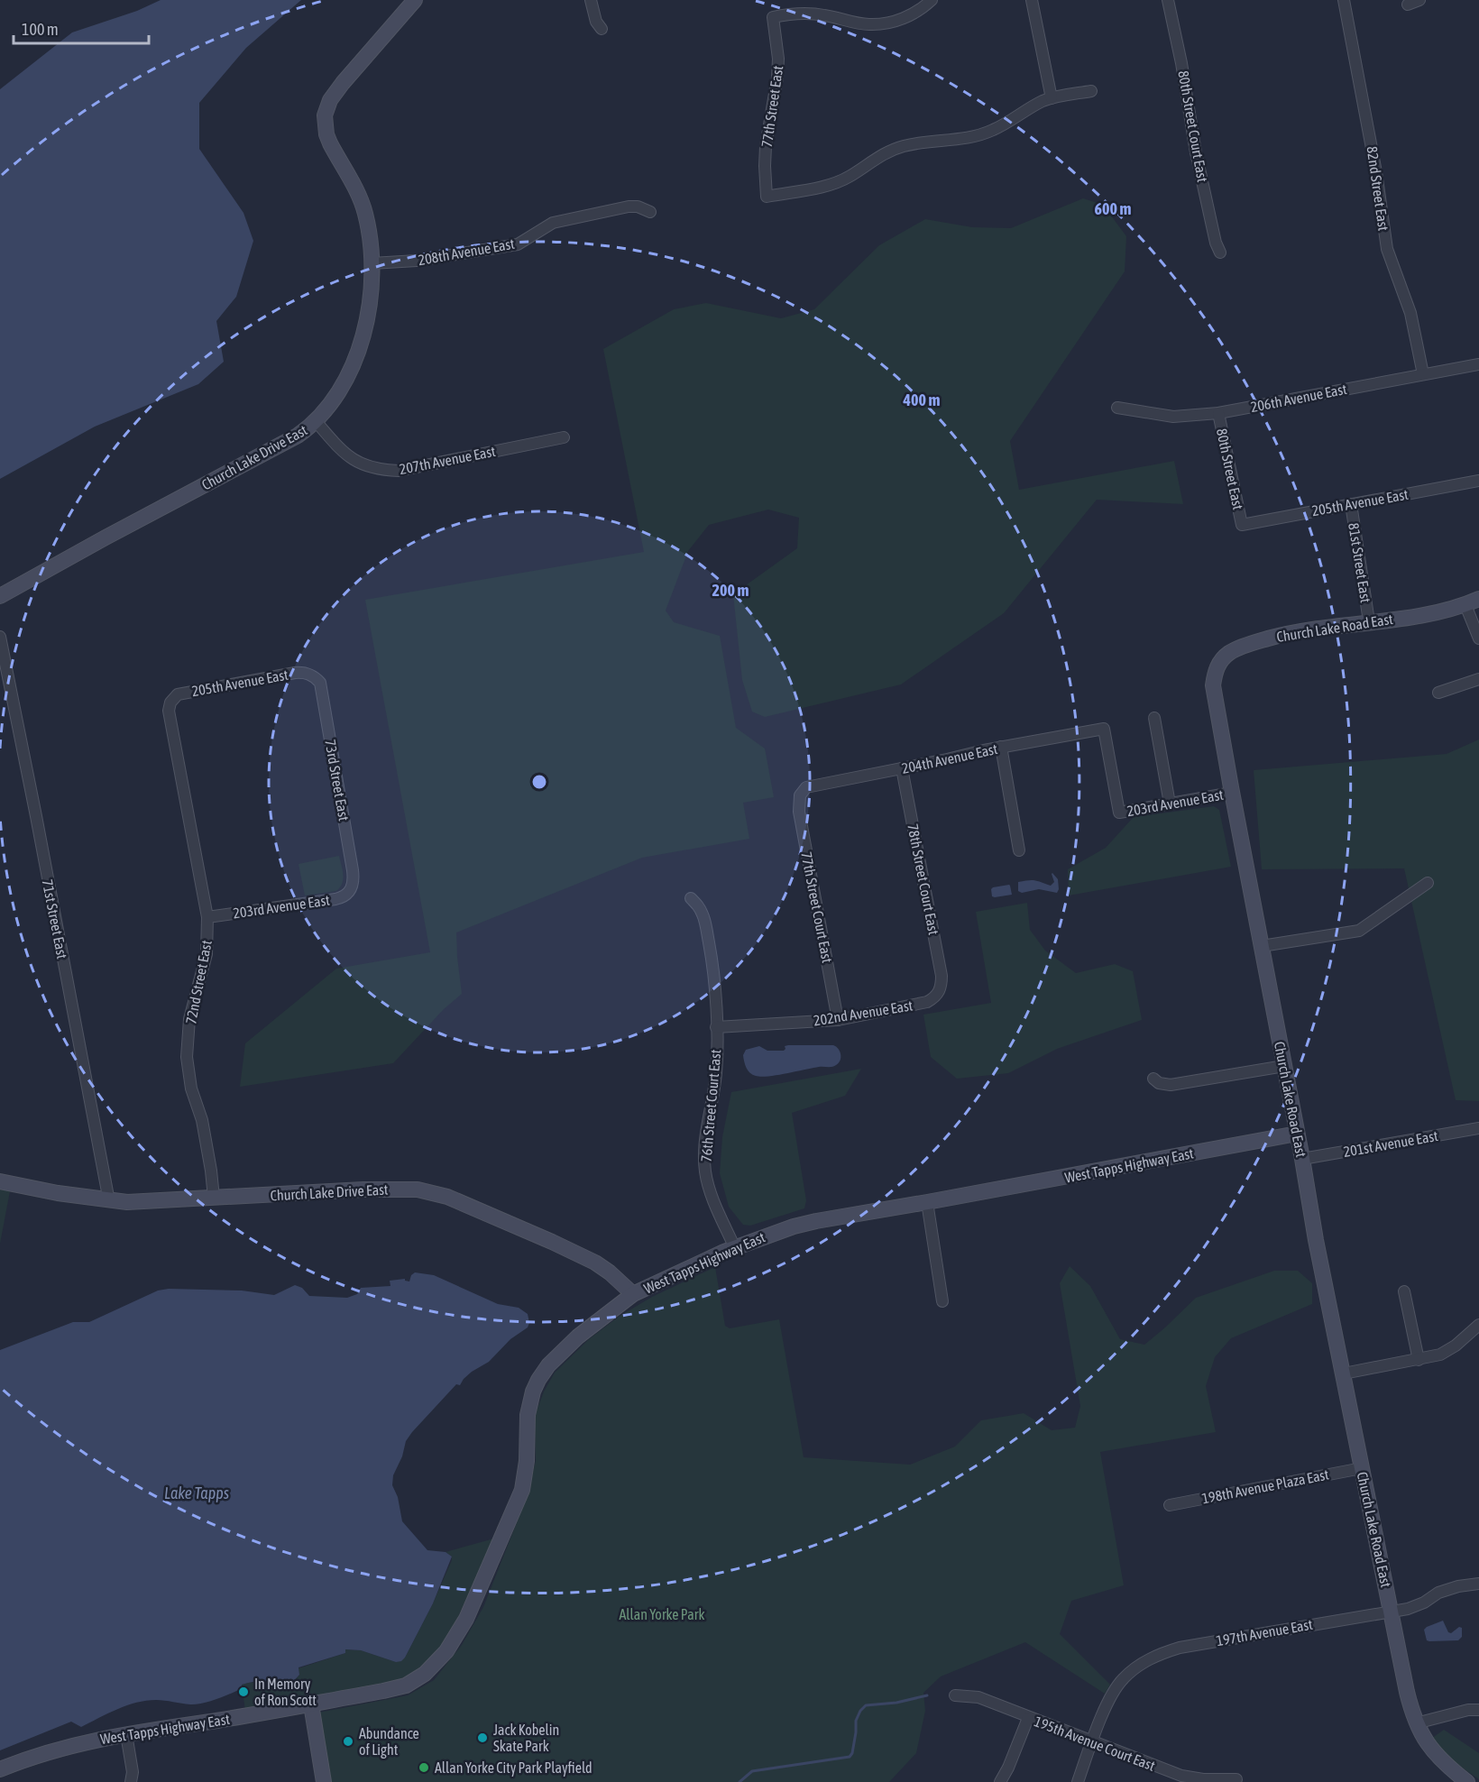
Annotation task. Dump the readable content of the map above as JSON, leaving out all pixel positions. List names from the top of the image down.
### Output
{
  "streets": {
    "street": [
      "77th Street East",
      "80th Street Court East",
      "82nd Street East",
      "208th Avenue East",
      "206th Avenue East",
      "Church Lake Drive East",
      "207th Avenue East",
      "80th Street East",
      "205th Avenue East",
      "81st Street East",
      "Church Lake Road East",
      "204th Avenue East",
      "73rd Street East",
      "203rd Avenue East",
      "78th Street Court East",
      "77th Street Court East",
      "71st Street East",
      "72nd Street East",
      "202nd Avenue East",
      "76th Street Court East",
      "201st Avenue East",
      "West Tapps Highway East",
      "198th Avenue Plaza East",
      "197th Avenue East",
      "195th Avenue Court East"
    ]
  },
  "crossings": [
    ["82nd Street East", "206th Avenue East"],
    ["208th Avenue East", "Church Lake Drive East"],
    ["206th Avenue East", "80th Street East"],
    ["Church Lake Drive East", "207th Avenue East"],
    ["Church Lake Drive East", "71st Street East"],
    ["Church Lake Drive East", "72nd Street East"],
    ["Church Lake Drive East", "West Tapps Highway East"],
    ["80th Street East", "205th Avenue East"],
    ["205th Avenue East", "81st Street East"],
    ["205th Avenue East", "73rd Street East"],
    ["205th Avenue East", "72nd Street East"],
    ["81st Street East", "Church Lake Road East"],
    ["Church Lake Road East", "203rd Avenue East"],
    ["Church Lake Road East", "201st Avenue East"],
    ["Church Lake Road East", "West Tapps Highway East"],
    ["Church Lake Road East", "198th Avenue Plaza East"],
    ["Church Lake Road East", "197th Avenue East"],
    ["204th Avenue East", "203rd Avenue East"],
    ["204th Avenue East", "78th Street Court East"],
    ["204th Avenue East", "77th Street Court East"],
    ["73rd Street East", "203rd Avenue East"],
    ["203rd Avenue East", "72nd Street East"],
    ["78th Street Court East", "202nd Avenue East"],
    ["77th Street Court East", "202nd Avenue East"],
    ["202nd Avenue East", "76th Street Court East"],
    ["76th Street Court East", "West Tapps Highway East"],
    ["197th Avenue East", "195th Avenue Court East"]
  ],
  "water": ["Lake Tapps"],
  "parks": ["Allan Yorke Park"],
  "places": [
    "In Memory of Ron Scott",
    "Jack Kobelin Skate Park",
    "Abundance of Light",
    "Allan Yorke City Park Playfield"
  ],
  "scale_bar": "100 m",
  "rings": ["600 m", "400 m", "200 m"]
}
